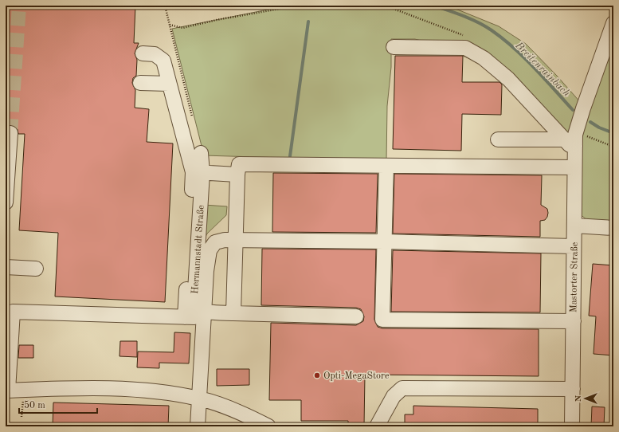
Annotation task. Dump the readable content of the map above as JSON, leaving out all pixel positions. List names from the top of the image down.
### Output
{
  "streets": {
    "street": ["Hermannstadt Straße", "Mastorter Straße"]
  },
  "water": ["Breitenrainbach"],
  "places": ["Opti-MegaStore"],
  "scale_bar": "50 m",
  "north": "left"
}
